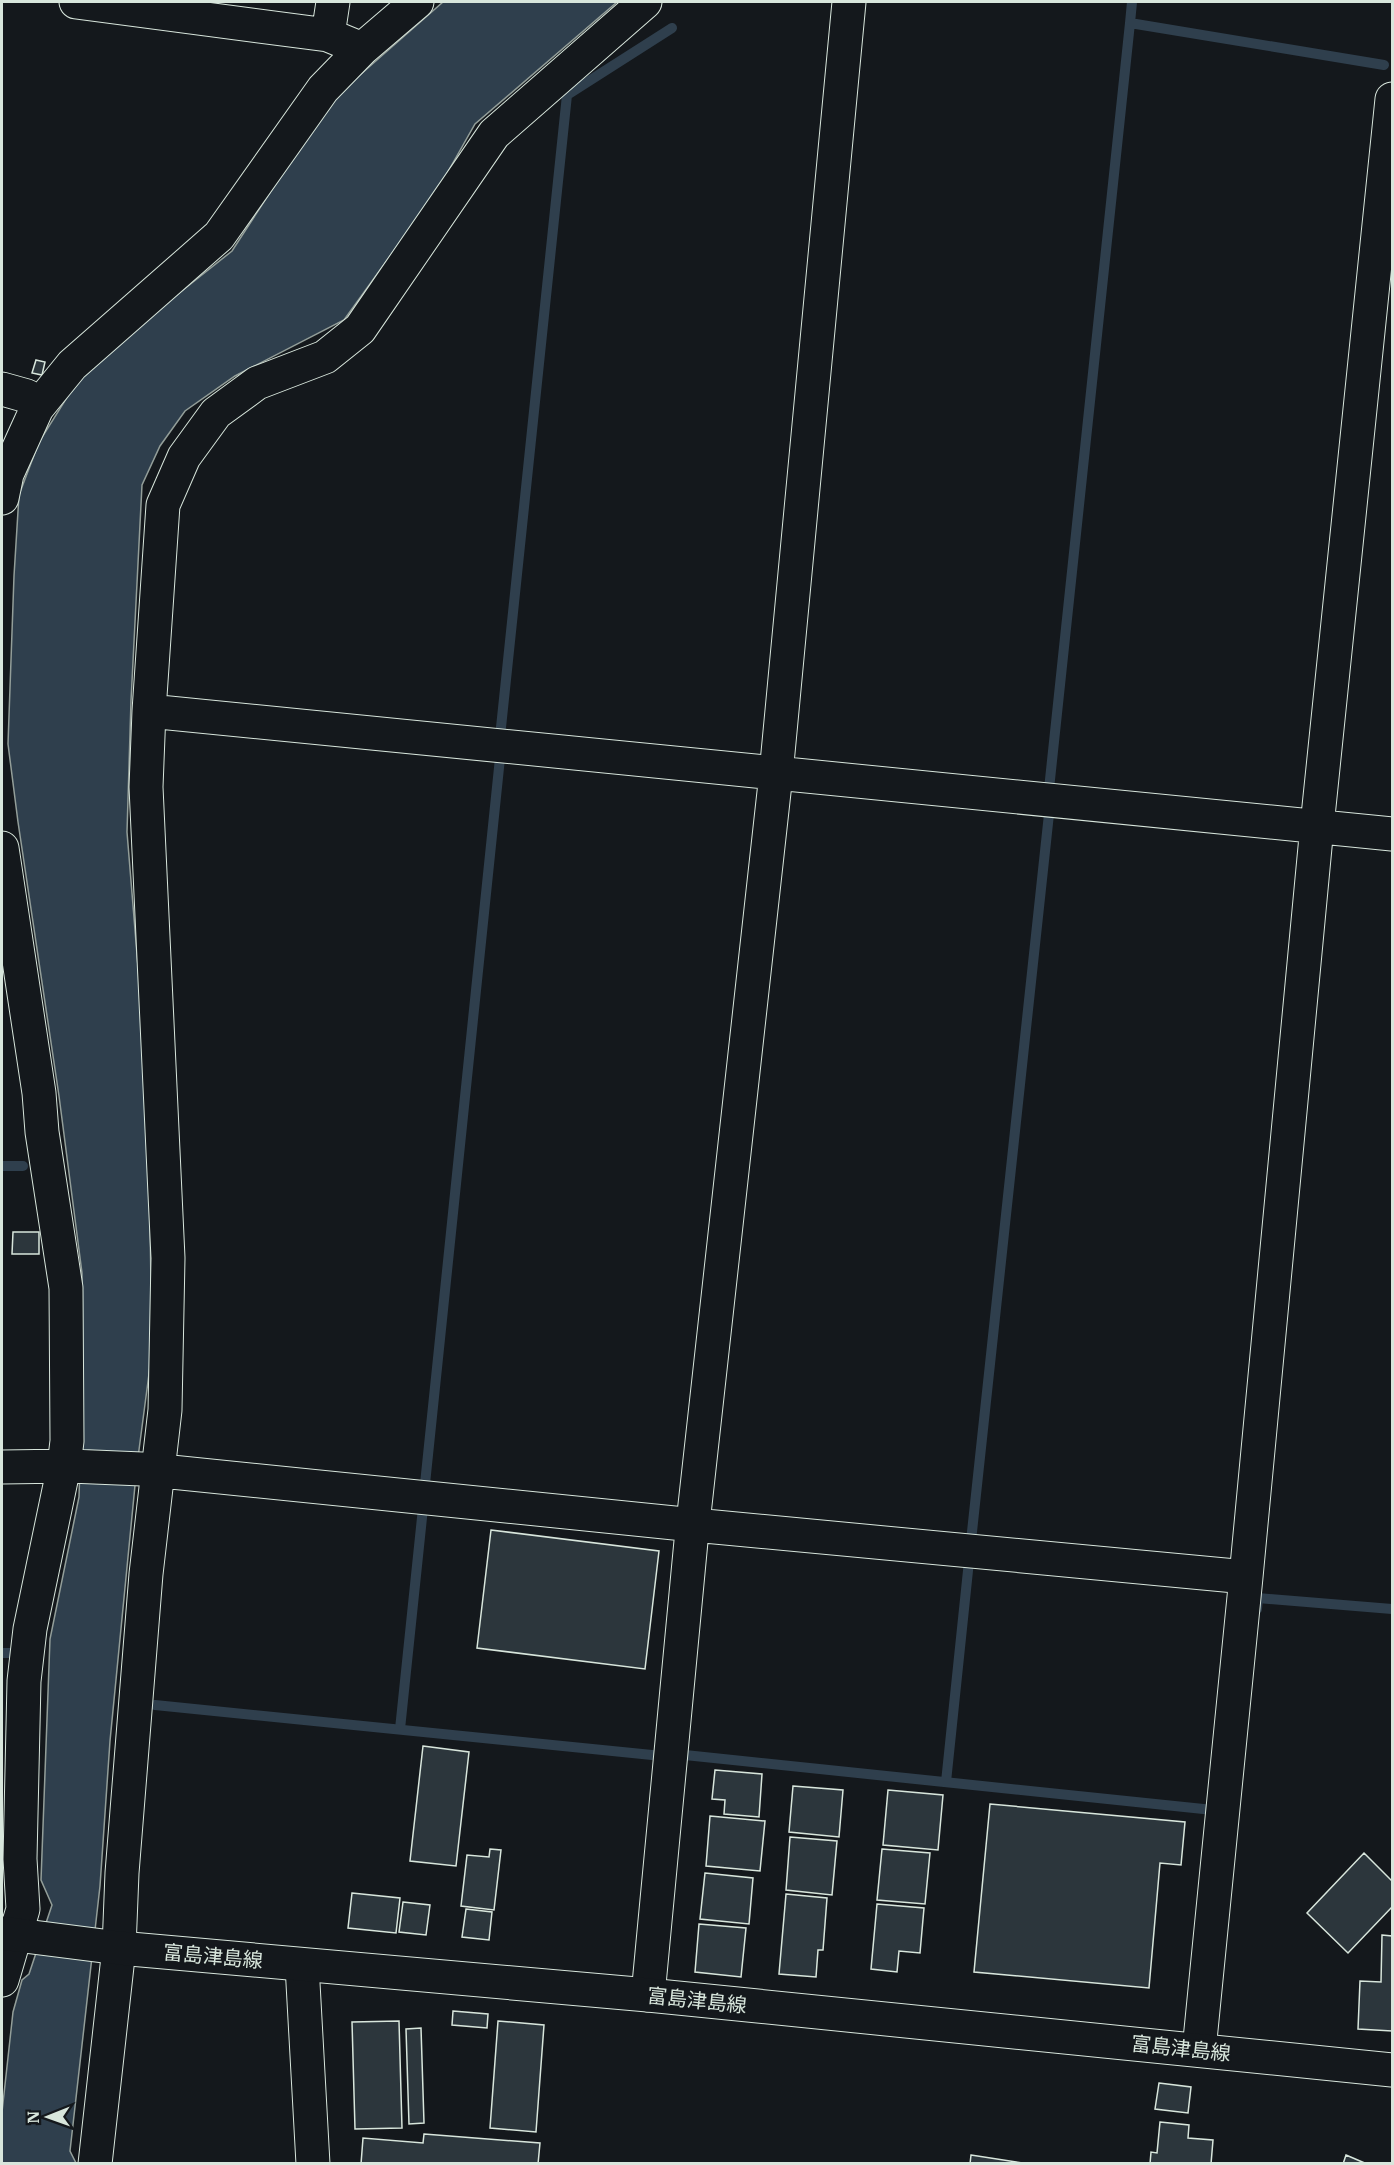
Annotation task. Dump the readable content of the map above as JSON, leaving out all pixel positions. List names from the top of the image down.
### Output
{
  "streets": {
    "street": ["富島津島線"]
  },
  "north": "left"
}
